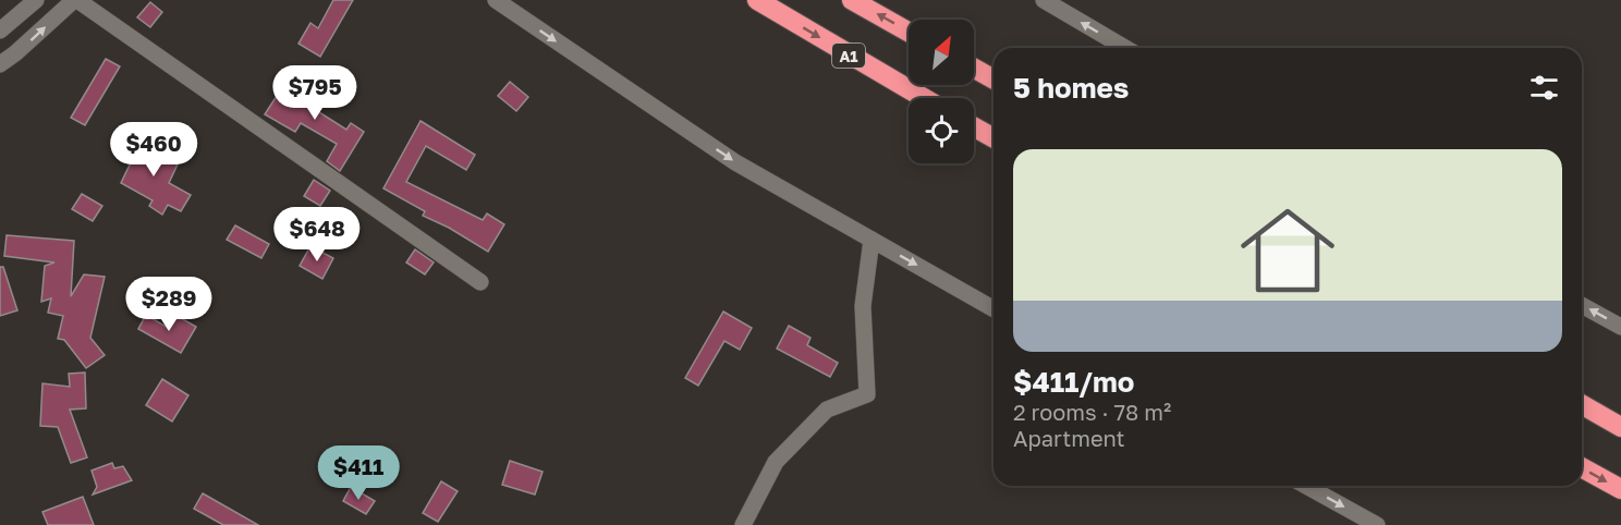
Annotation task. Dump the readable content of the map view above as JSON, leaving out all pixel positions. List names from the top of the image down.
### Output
{
  "streets": {
    "highway": ["A1"]
  },
  "north": "top right",
  "page": {
    "heading": "5 homes",
    "price": [
      "$795",
      "$460",
      "$648",
      "$289",
      "$411"
    ],
    "list": [
      {
        "name": "$411/mo",
        "note": "2 rooms · 78 m² · Apartment"
      }
    ]
  }
}
